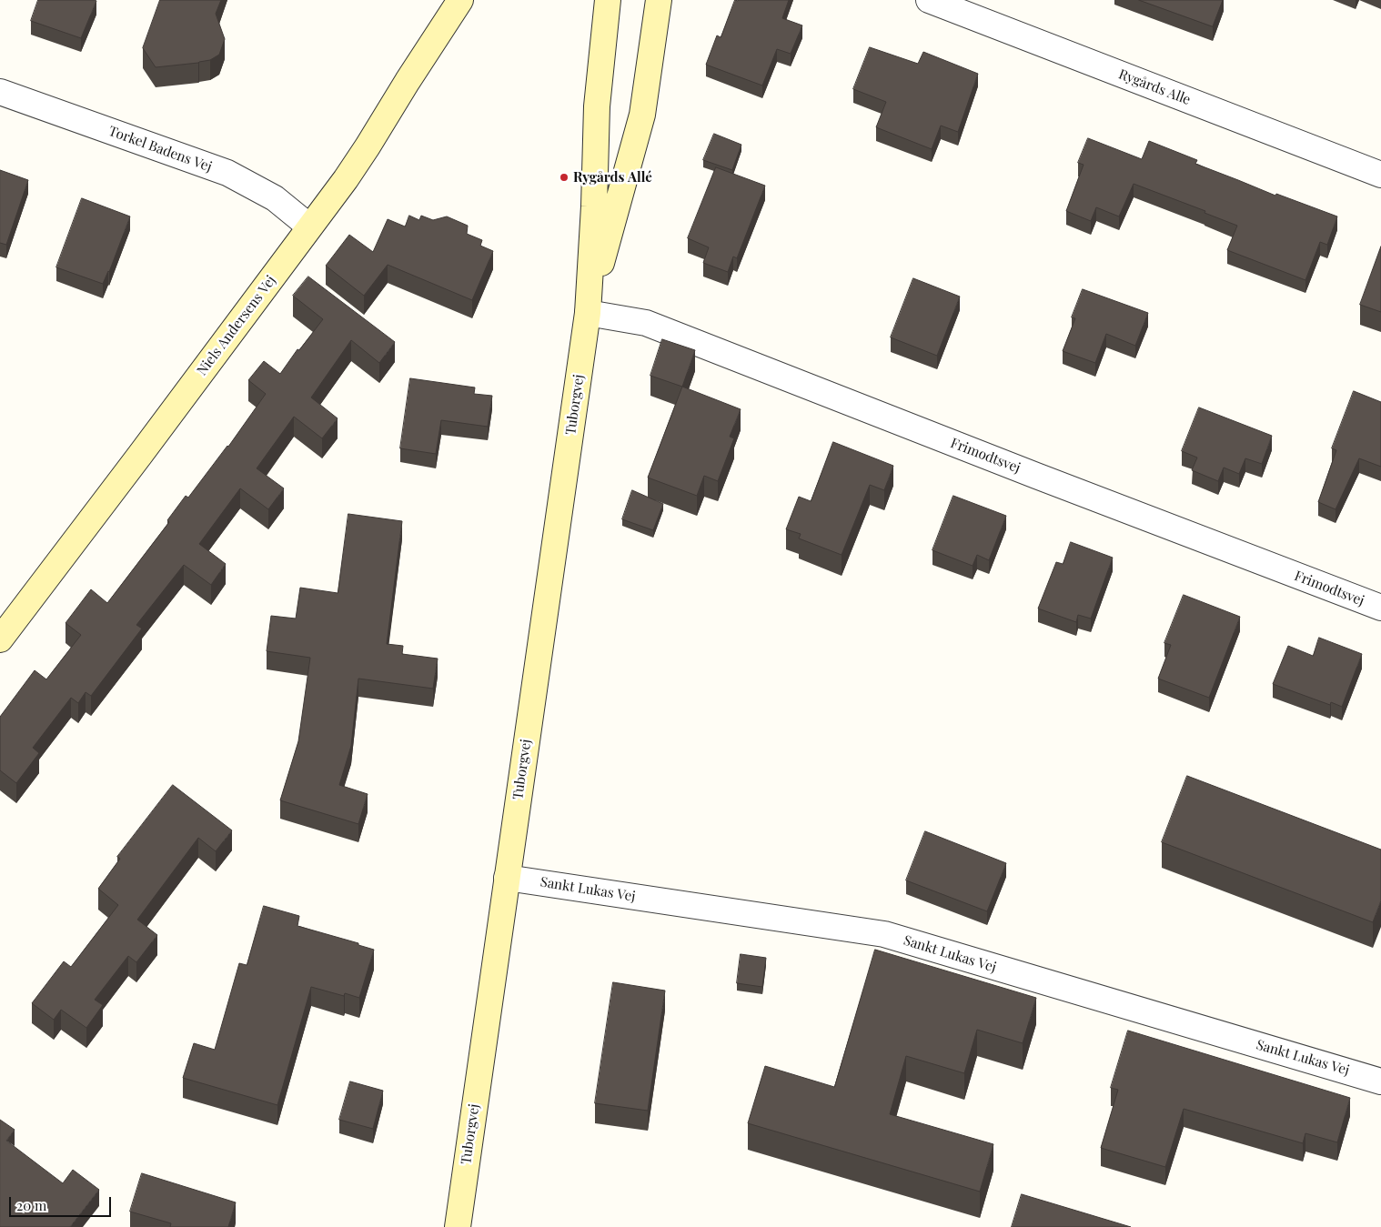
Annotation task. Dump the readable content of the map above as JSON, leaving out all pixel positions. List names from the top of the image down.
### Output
{
  "streets": {
    "street": [
      "Rygårds Alle",
      "Torkel Badens Vej",
      "Niels Andersens Vej",
      "Tuborgvej",
      "Frimodtsvej",
      "Sankt Lukas Vej"
    ]
  },
  "crossings": [
    ["Torkel Badens Vej", "Niels Andersens Vej"],
    ["Tuborgvej", "Frimodtsvej"],
    ["Tuborgvej", "Sankt Lukas Vej"]
  ],
  "places": ["Rygårds Allé"],
  "scale_bar": "20 m"
}
